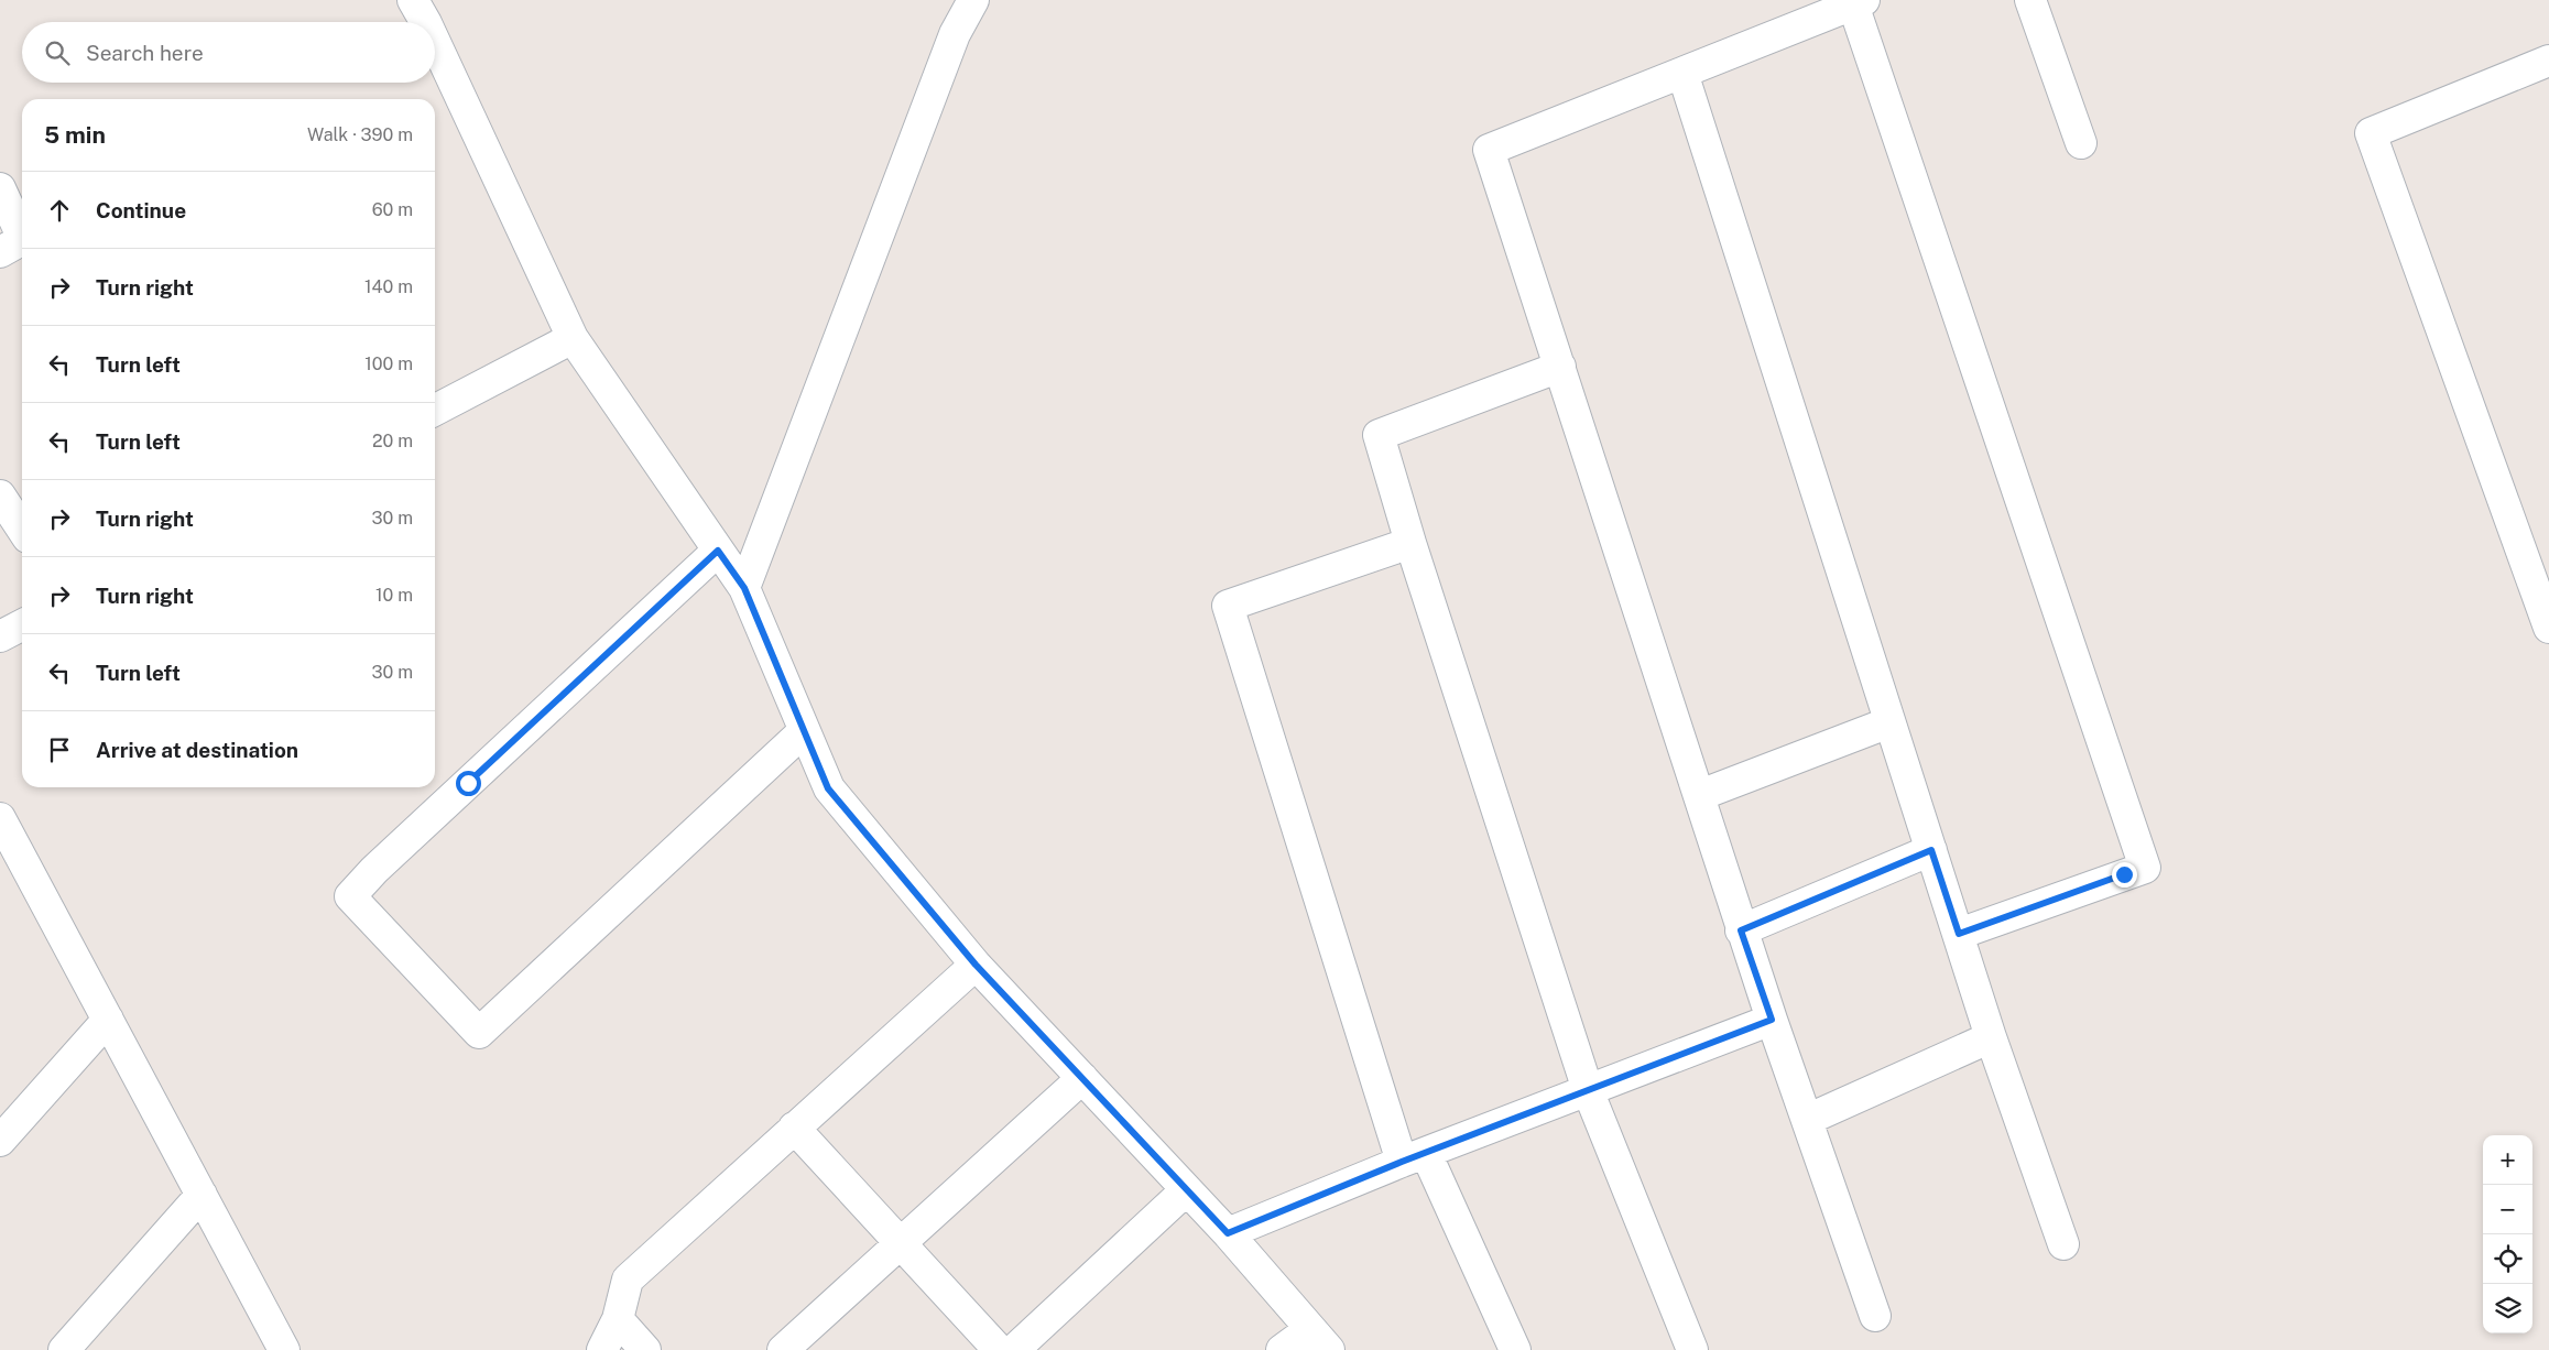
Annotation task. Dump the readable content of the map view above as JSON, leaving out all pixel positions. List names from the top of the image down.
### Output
{
  "page": {
    "search": "Search here",
    "heading": ["5 min", "Walk · 390 m"],
    "list": [
      ["Continue", "60 m"],
      ["Turn right", "140 m"],
      ["Turn left", "100 m"],
      ["Turn left", "20 m"],
      ["Turn right", "30 m"],
      ["Turn right", "10 m"],
      ["Turn left", "30 m"],
      "Arrive at destination"
    ],
    "map_buttons": ["+", "−"]
  }
}
